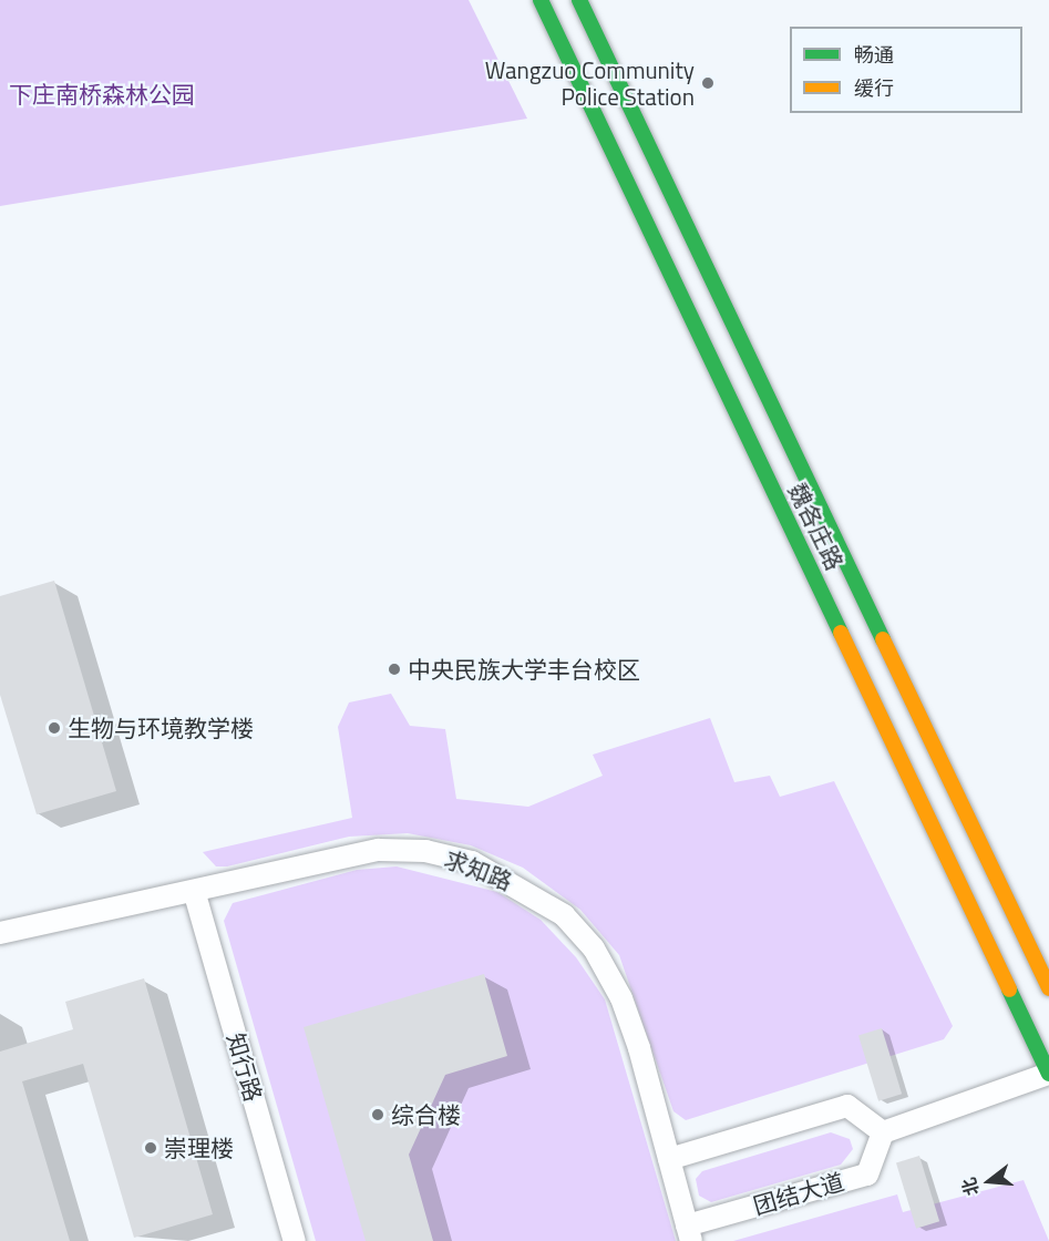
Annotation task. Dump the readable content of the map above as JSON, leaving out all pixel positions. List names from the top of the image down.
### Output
{
  "streets": {
    "main road": ["魏各庄路"],
    "street": ["求知路", "知行路", "团结大道"]
  },
  "crossings": [
    ["求知路", "知行路"],
    ["求知路", "团结大道"]
  ],
  "parks": ["下庄南桥森林公园"],
  "places": [
    "Wangzuo Community Police Station",
    "中央民族大学丰台校区",
    "生物与环境教学楼",
    "综合楼",
    "崇理楼"
  ],
  "legend": ["畅通", "缓行"],
  "north": "left"
}
